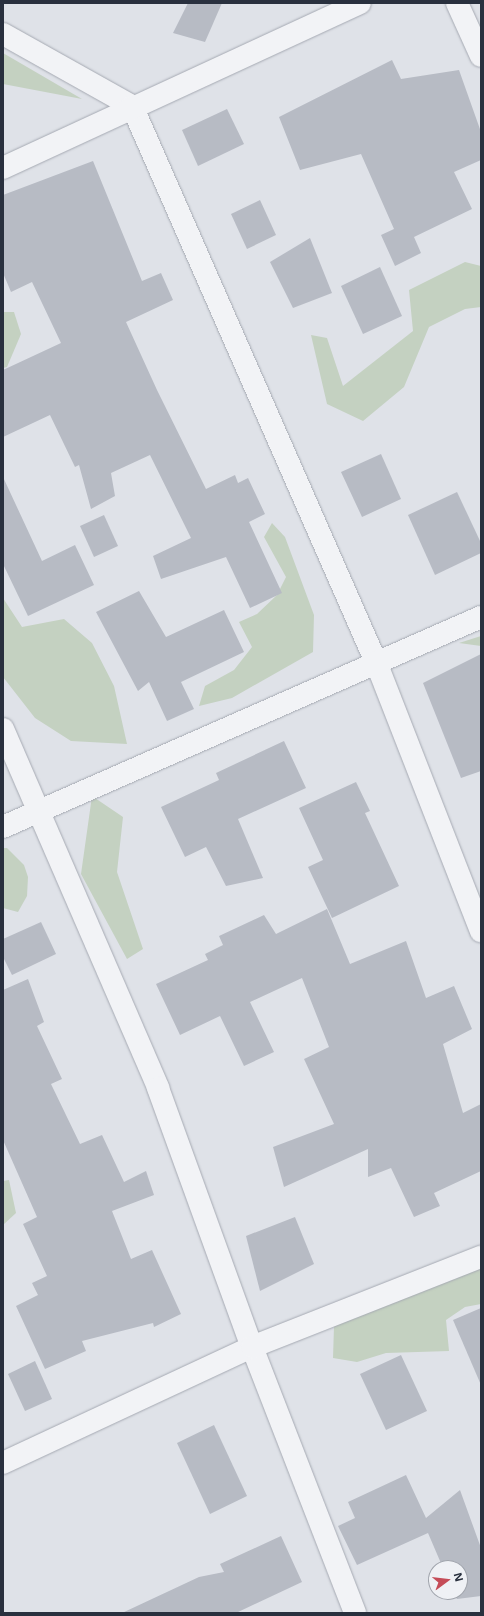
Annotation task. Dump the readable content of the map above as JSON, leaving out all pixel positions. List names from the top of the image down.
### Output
{
  "north": "right"
}
